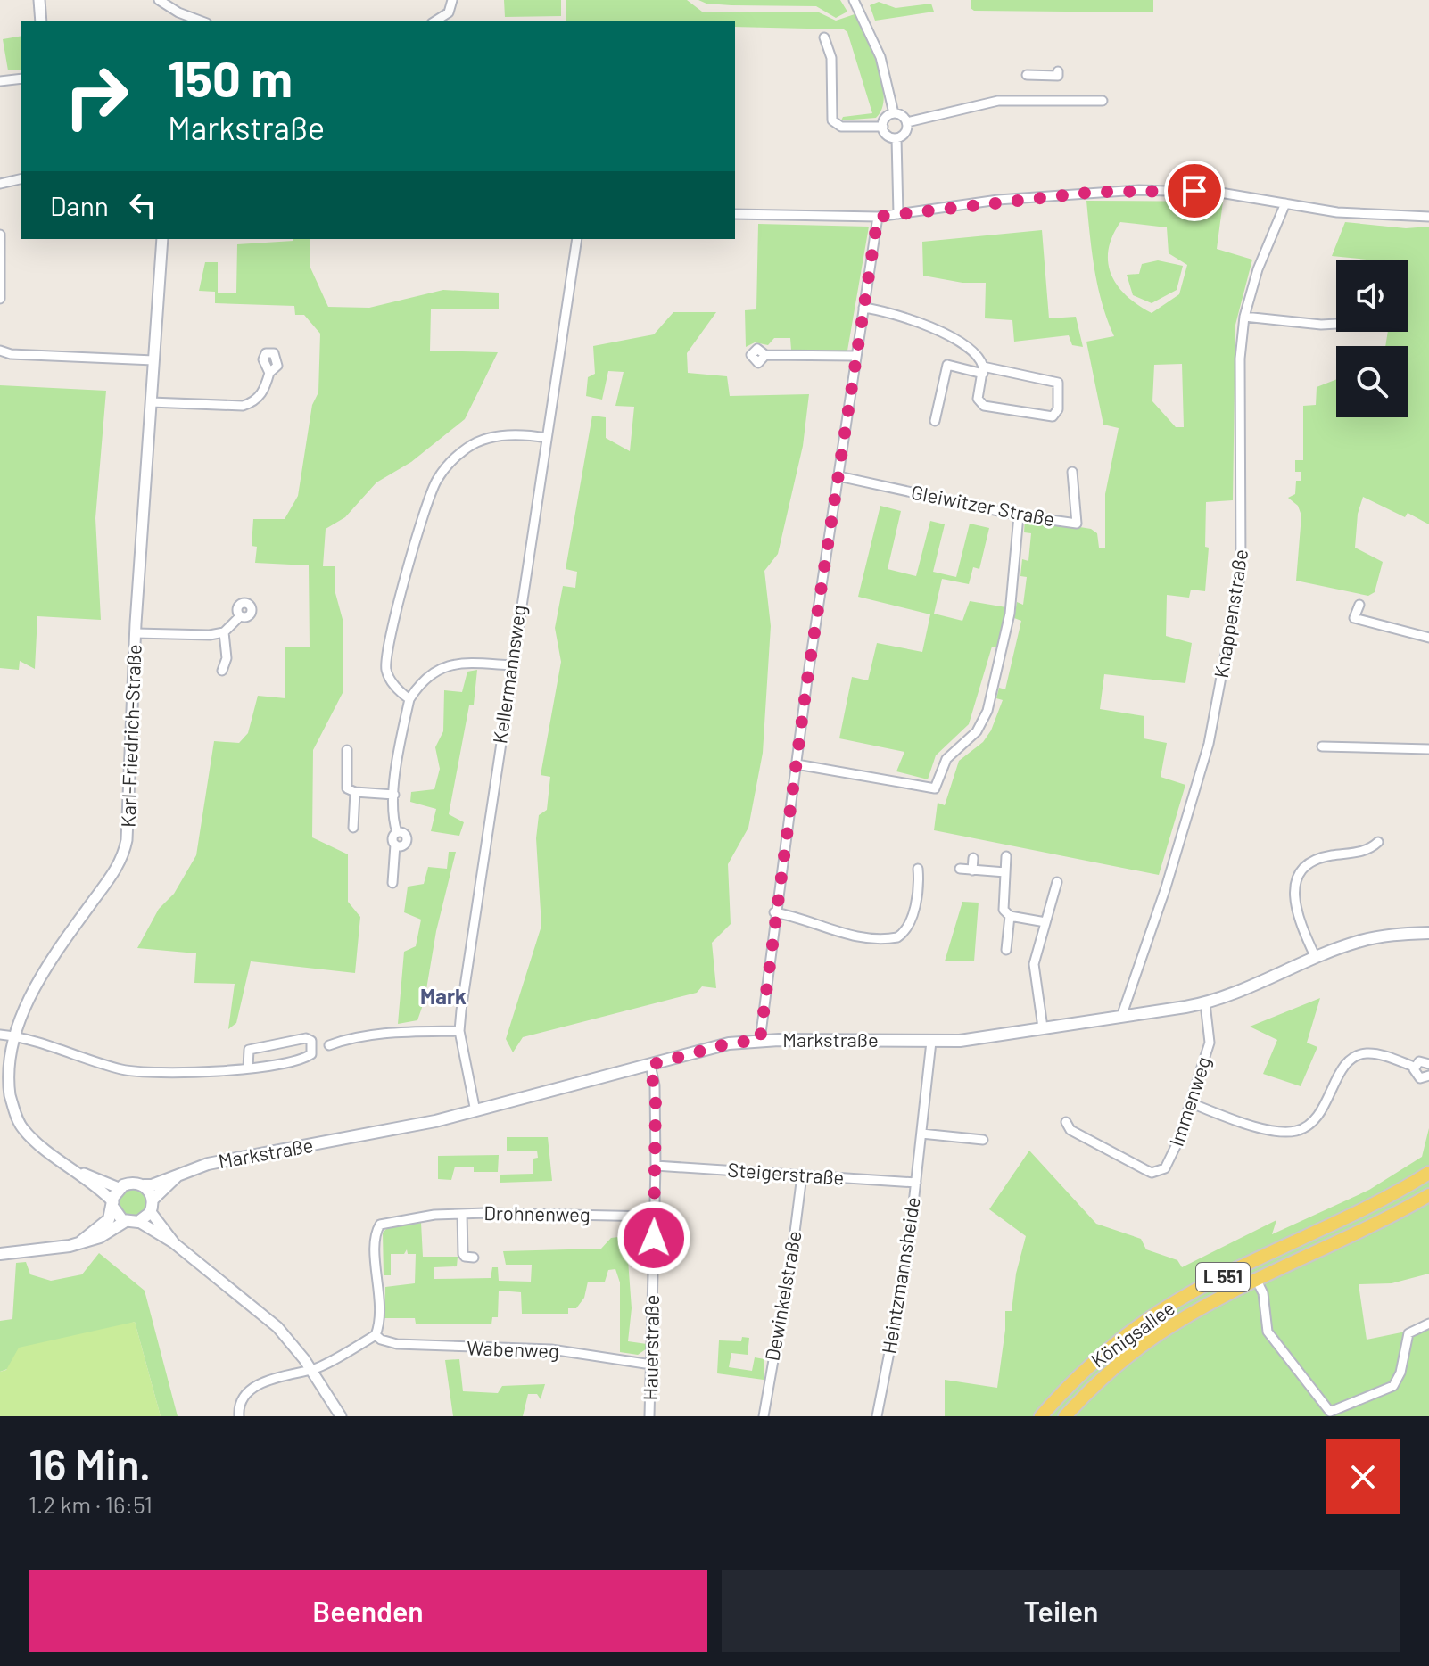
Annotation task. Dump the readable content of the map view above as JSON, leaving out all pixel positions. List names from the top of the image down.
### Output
{
  "streets": {
    "main road": ["Markstraße", "L 551", "Königsallee"],
    "street": [
      "Gleiwitzer Straße",
      "Knappenstraße",
      "Kellermannsweg",
      "Karl-Friedrich-Straße",
      "Immenweg",
      "Steigerstraße",
      "Drohnenweg",
      "Heintzmannsheide",
      "Dewinkelstraße",
      "Hauerstraße",
      "Wabenweg"
    ]
  },
  "crossings": [
    ["Knappenstraße", "Markstraße"],
    ["Kellermannsweg", "Markstraße"],
    ["Karl-Friedrich-Straße", "Markstraße"],
    ["Markstraße", "Immenweg"],
    ["Markstraße", "Heintzmannsheide"],
    ["Markstraße", "Hauerstraße"],
    ["Steigerstraße", "Heintzmannsheide"],
    ["Steigerstraße", "Dewinkelstraße"],
    ["Steigerstraße", "Hauerstraße"],
    ["Drohnenweg", "Hauerstraße"],
    ["Drohnenweg", "Wabenweg"],
    ["Hauerstraße", "Wabenweg"]
  ],
  "districts": ["Mark"],
  "page": {
    "turn": ["150 m", "Markstraße"],
    "then": "Dann",
    "heading": ["16 Min.", "1.2 km · 16:51"],
    "buttons": ["Beenden", "Teilen"]
  }
}
